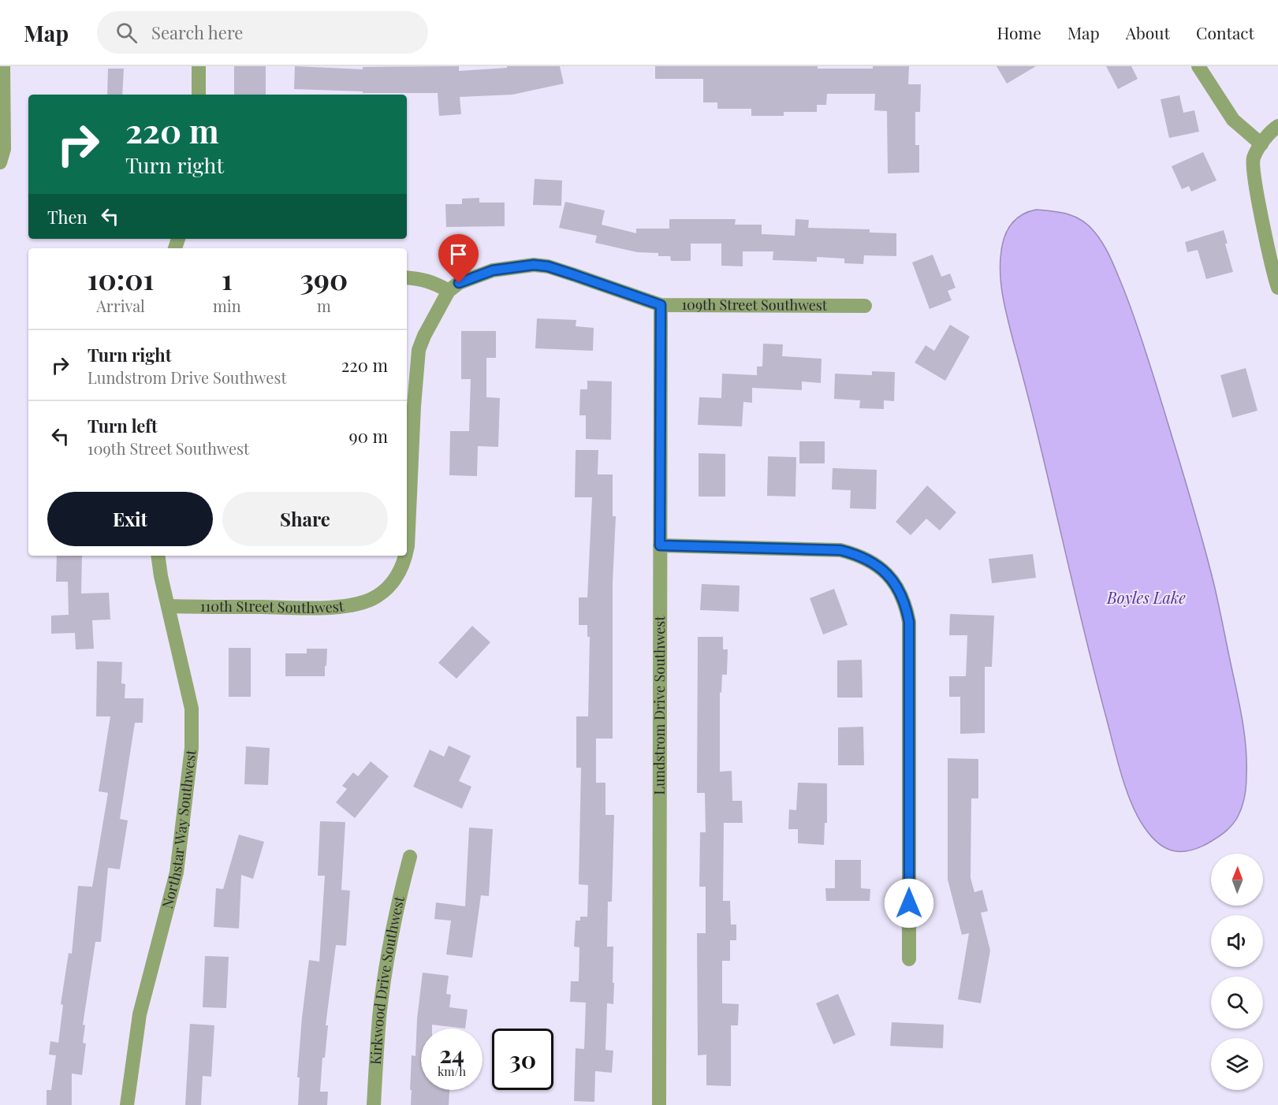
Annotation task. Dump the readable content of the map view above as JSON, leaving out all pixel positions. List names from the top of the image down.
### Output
{
  "streets": {
    "street": [
      "109th Street Southwest",
      "110th Street Southwest",
      "Lundstrom Drive Southwest",
      "Northstar Way Southwest",
      "Kirkwood Drive Southwest"
    ]
  },
  "crossings": [
    ["109th Street Southwest", "110th Street Southwest"],
    ["109th Street Southwest", "Lundstrom Drive Southwest"],
    ["110th Street Southwest", "Northstar Way Southwest"]
  ],
  "water": ["Boyles Lake"],
  "north": "top",
  "page": {
    "header": "Map",
    "search": "Search here",
    "nav": [
      "Home",
      "Map",
      "About",
      "Contact"
    ],
    "turn": ["220 m", "Turn right"],
    "then": "Then",
    "eta": [
      "10:01",
      "Arrival",
      "1",
      "min",
      "390",
      "m"
    ],
    "list": [
      {
        "name": "Turn right",
        "note": "Lundstrom Drive Southwest",
        "value": "220 m"
      },
      {
        "name": "Turn left",
        "note": "109th Street Southwest",
        "value": "90 m"
      }
    ],
    "buttons": ["Exit", "Share"],
    "speed": "24 km/h",
    "limit": "30"
  }
}
